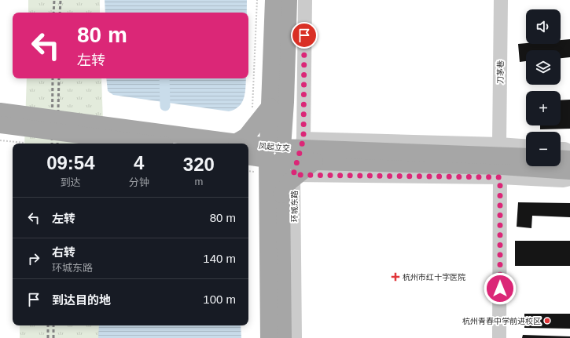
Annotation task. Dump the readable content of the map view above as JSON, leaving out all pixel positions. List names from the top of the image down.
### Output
{
  "streets": {
    "main road": ["凤起立交", "环城东路"],
    "street": ["刀茅巷"]
  },
  "crossings": [
    ["凤起立交", "环城东路"]
  ],
  "places": {
    "health": ["杭州市红十字医院"],
    "other": ["杭州青春中学前进校区"]
  },
  "page": {
    "map_buttons": ["+", "−"],
    "turn": ["80 m", "左转"],
    "eta": [
      "09:54",
      "到达",
      "4",
      "分钟",
      "320",
      "m"
    ],
    "list": [
      {
        "name": "左转",
        "value": "80 m"
      },
      {
        "name": "右转",
        "note": "环城东路",
        "value": "140 m"
      },
      {
        "name": "到达目的地",
        "value": "100 m"
      }
    ]
  }
}
